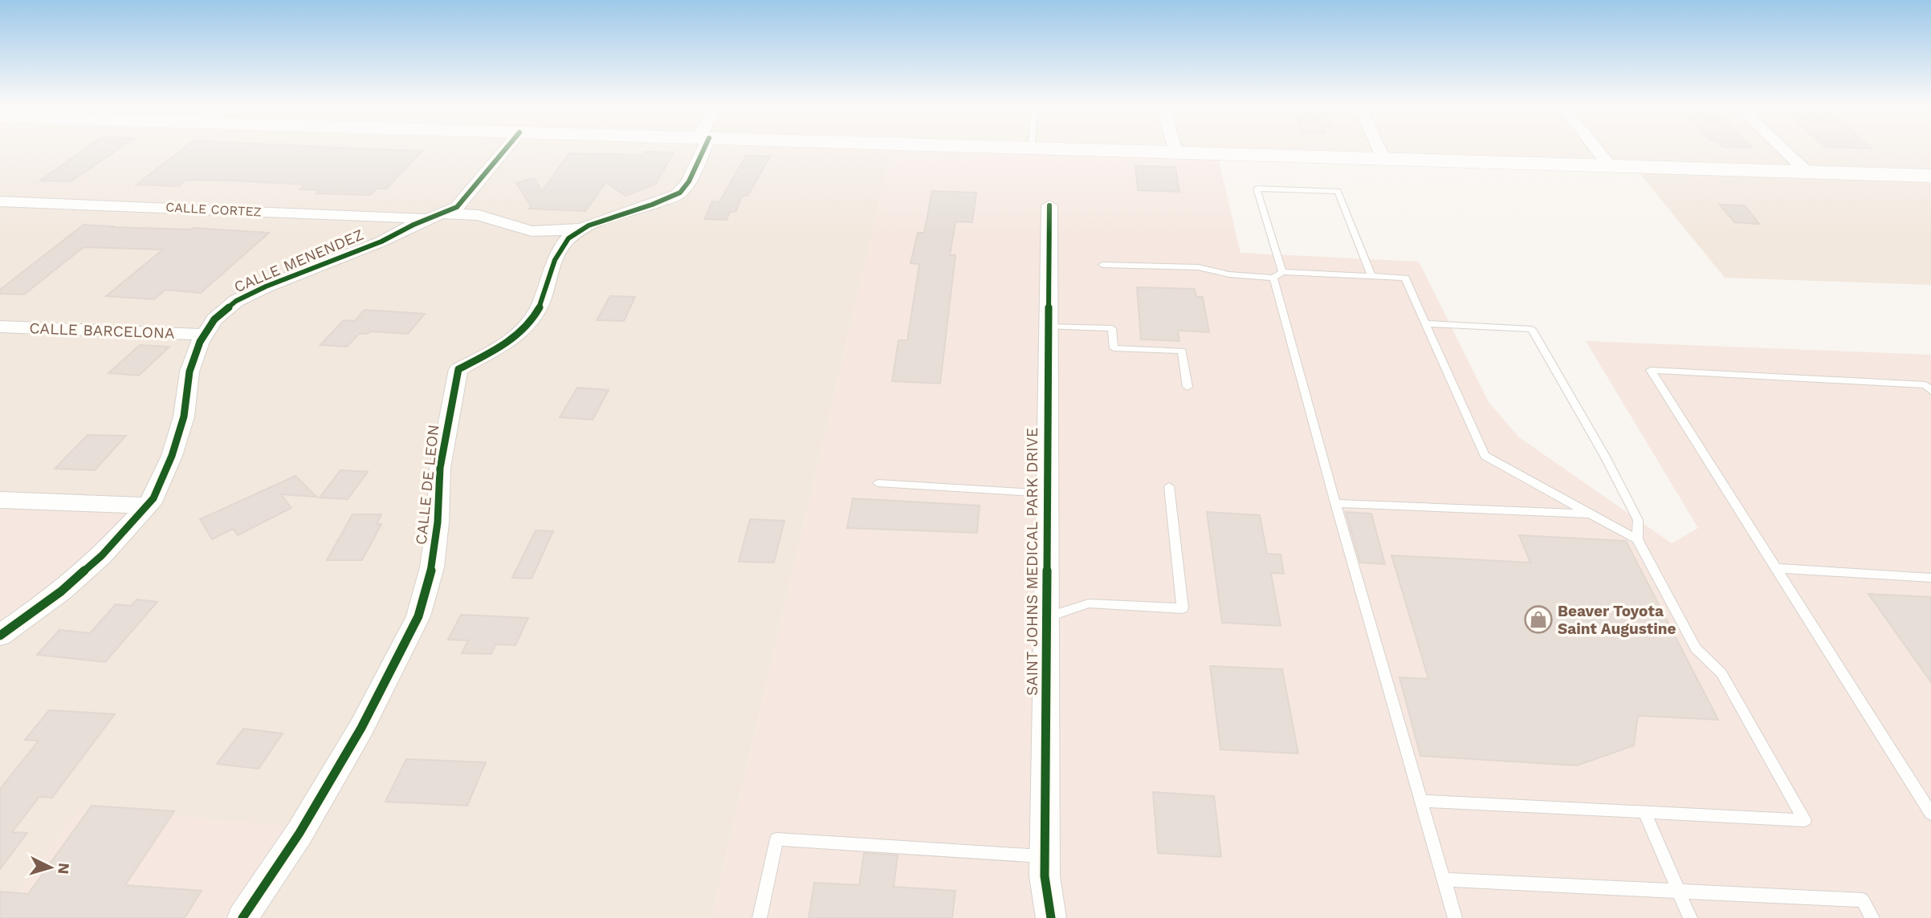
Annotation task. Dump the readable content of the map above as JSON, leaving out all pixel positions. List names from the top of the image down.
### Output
{
  "streets": {
    "street": [
      "CALLE CORTEZ",
      "CALLE MENENDEZ",
      "CALLE BARCELONA",
      "CALLE DE LEON",
      "SAINT JOHNS MEDICAL PARK DRIVE"
    ]
  },
  "crossings": [
    ["CALLE CORTEZ", "CALLE MENENDEZ"],
    ["CALLE CORTEZ", "CALLE DE LEON"],
    ["CALLE MENENDEZ", "CALLE BARCELONA"],
    ["CALLE MENENDEZ", "CALLE DE LEON"]
  ],
  "places": {
    "shop": ["Beaver Toyota Saint Augustine"]
  },
  "north": "right"
}
